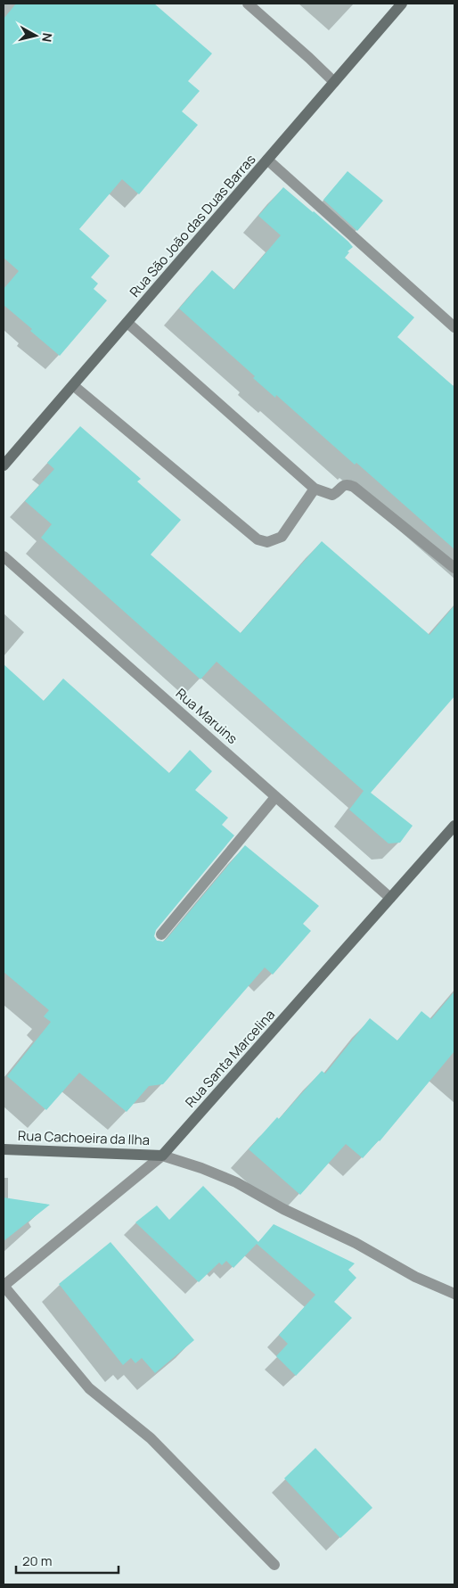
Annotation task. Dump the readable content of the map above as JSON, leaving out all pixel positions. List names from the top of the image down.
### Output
{
  "streets": {
    "street": [
      "Rua São João das Duas Barras",
      "Rua Maruins",
      "Rua Santa Marcelina",
      "Rua Cachoeira da Ilha"
    ]
  },
  "crossings": [
    ["Rua Maruins", "Rua Santa Marcelina"],
    ["Rua Santa Marcelina", "Rua Cachoeira da Ilha"]
  ],
  "scale_bar": "20 m",
  "north": "right"
}
